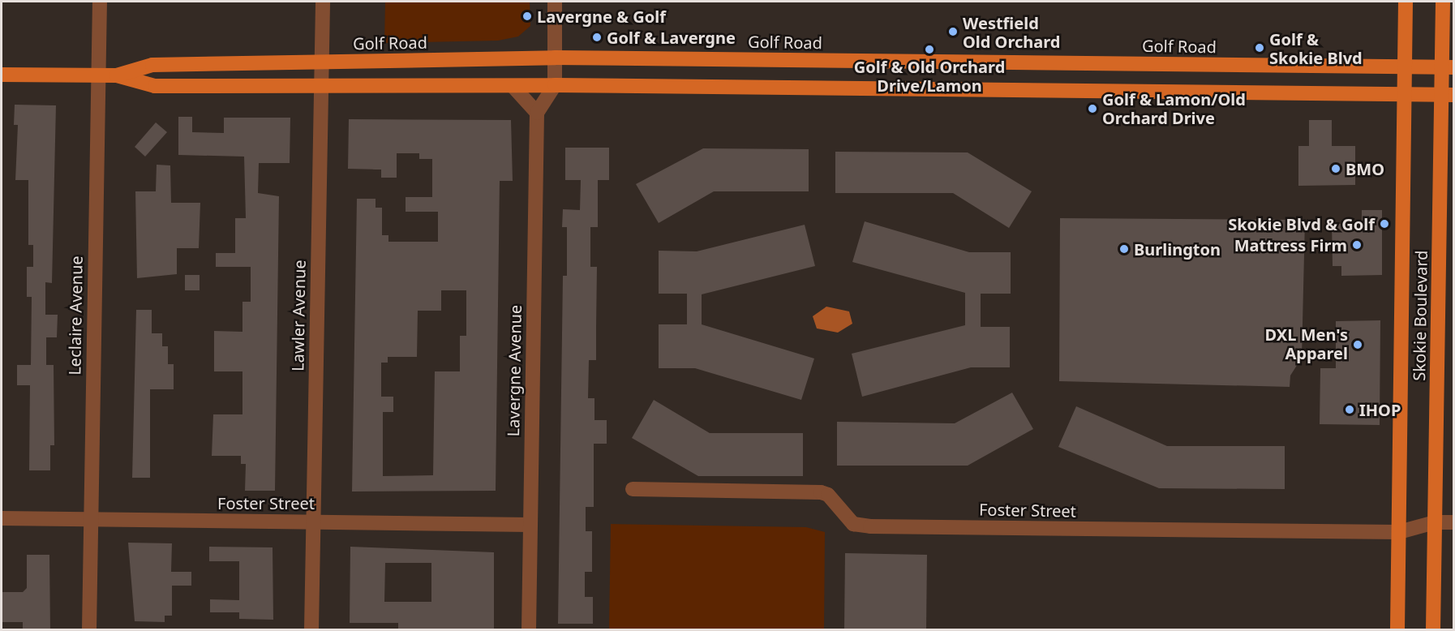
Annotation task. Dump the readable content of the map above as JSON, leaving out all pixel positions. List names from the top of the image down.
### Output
{
  "streets": {
    "main road": ["Golf Road", "Skokie Boulevard"],
    "street": [
      "Leclaire Avenue",
      "Lawler Avenue",
      "Lavergne Avenue",
      "Foster Street"
    ]
  },
  "crossings": [
    ["Golf Road", "Leclaire Avenue"],
    ["Golf Road", "Lawler Avenue"],
    ["Golf Road", "Skokie Boulevard"],
    ["Leclaire Avenue", "Foster Street"],
    ["Lawler Avenue", "Foster Street"],
    ["Skokie Boulevard", "Foster Street"],
    ["Lavergne Avenue", "Foster Street"]
  ],
  "places": [
    "Lavergne & Golf",
    "Westfield Old Orchard",
    "Golf & Lavergne",
    "Golf & Skokie Blvd",
    "Golf & Old Orchard Drive/Lamon",
    "Golf & Lamon/Old Orchard Drive",
    "BMO",
    "Skokie Blvd & Golf",
    "Mattress Firm",
    "Burlington",
    "DXL Men's Apparel",
    "IHOP"
  ]
}
